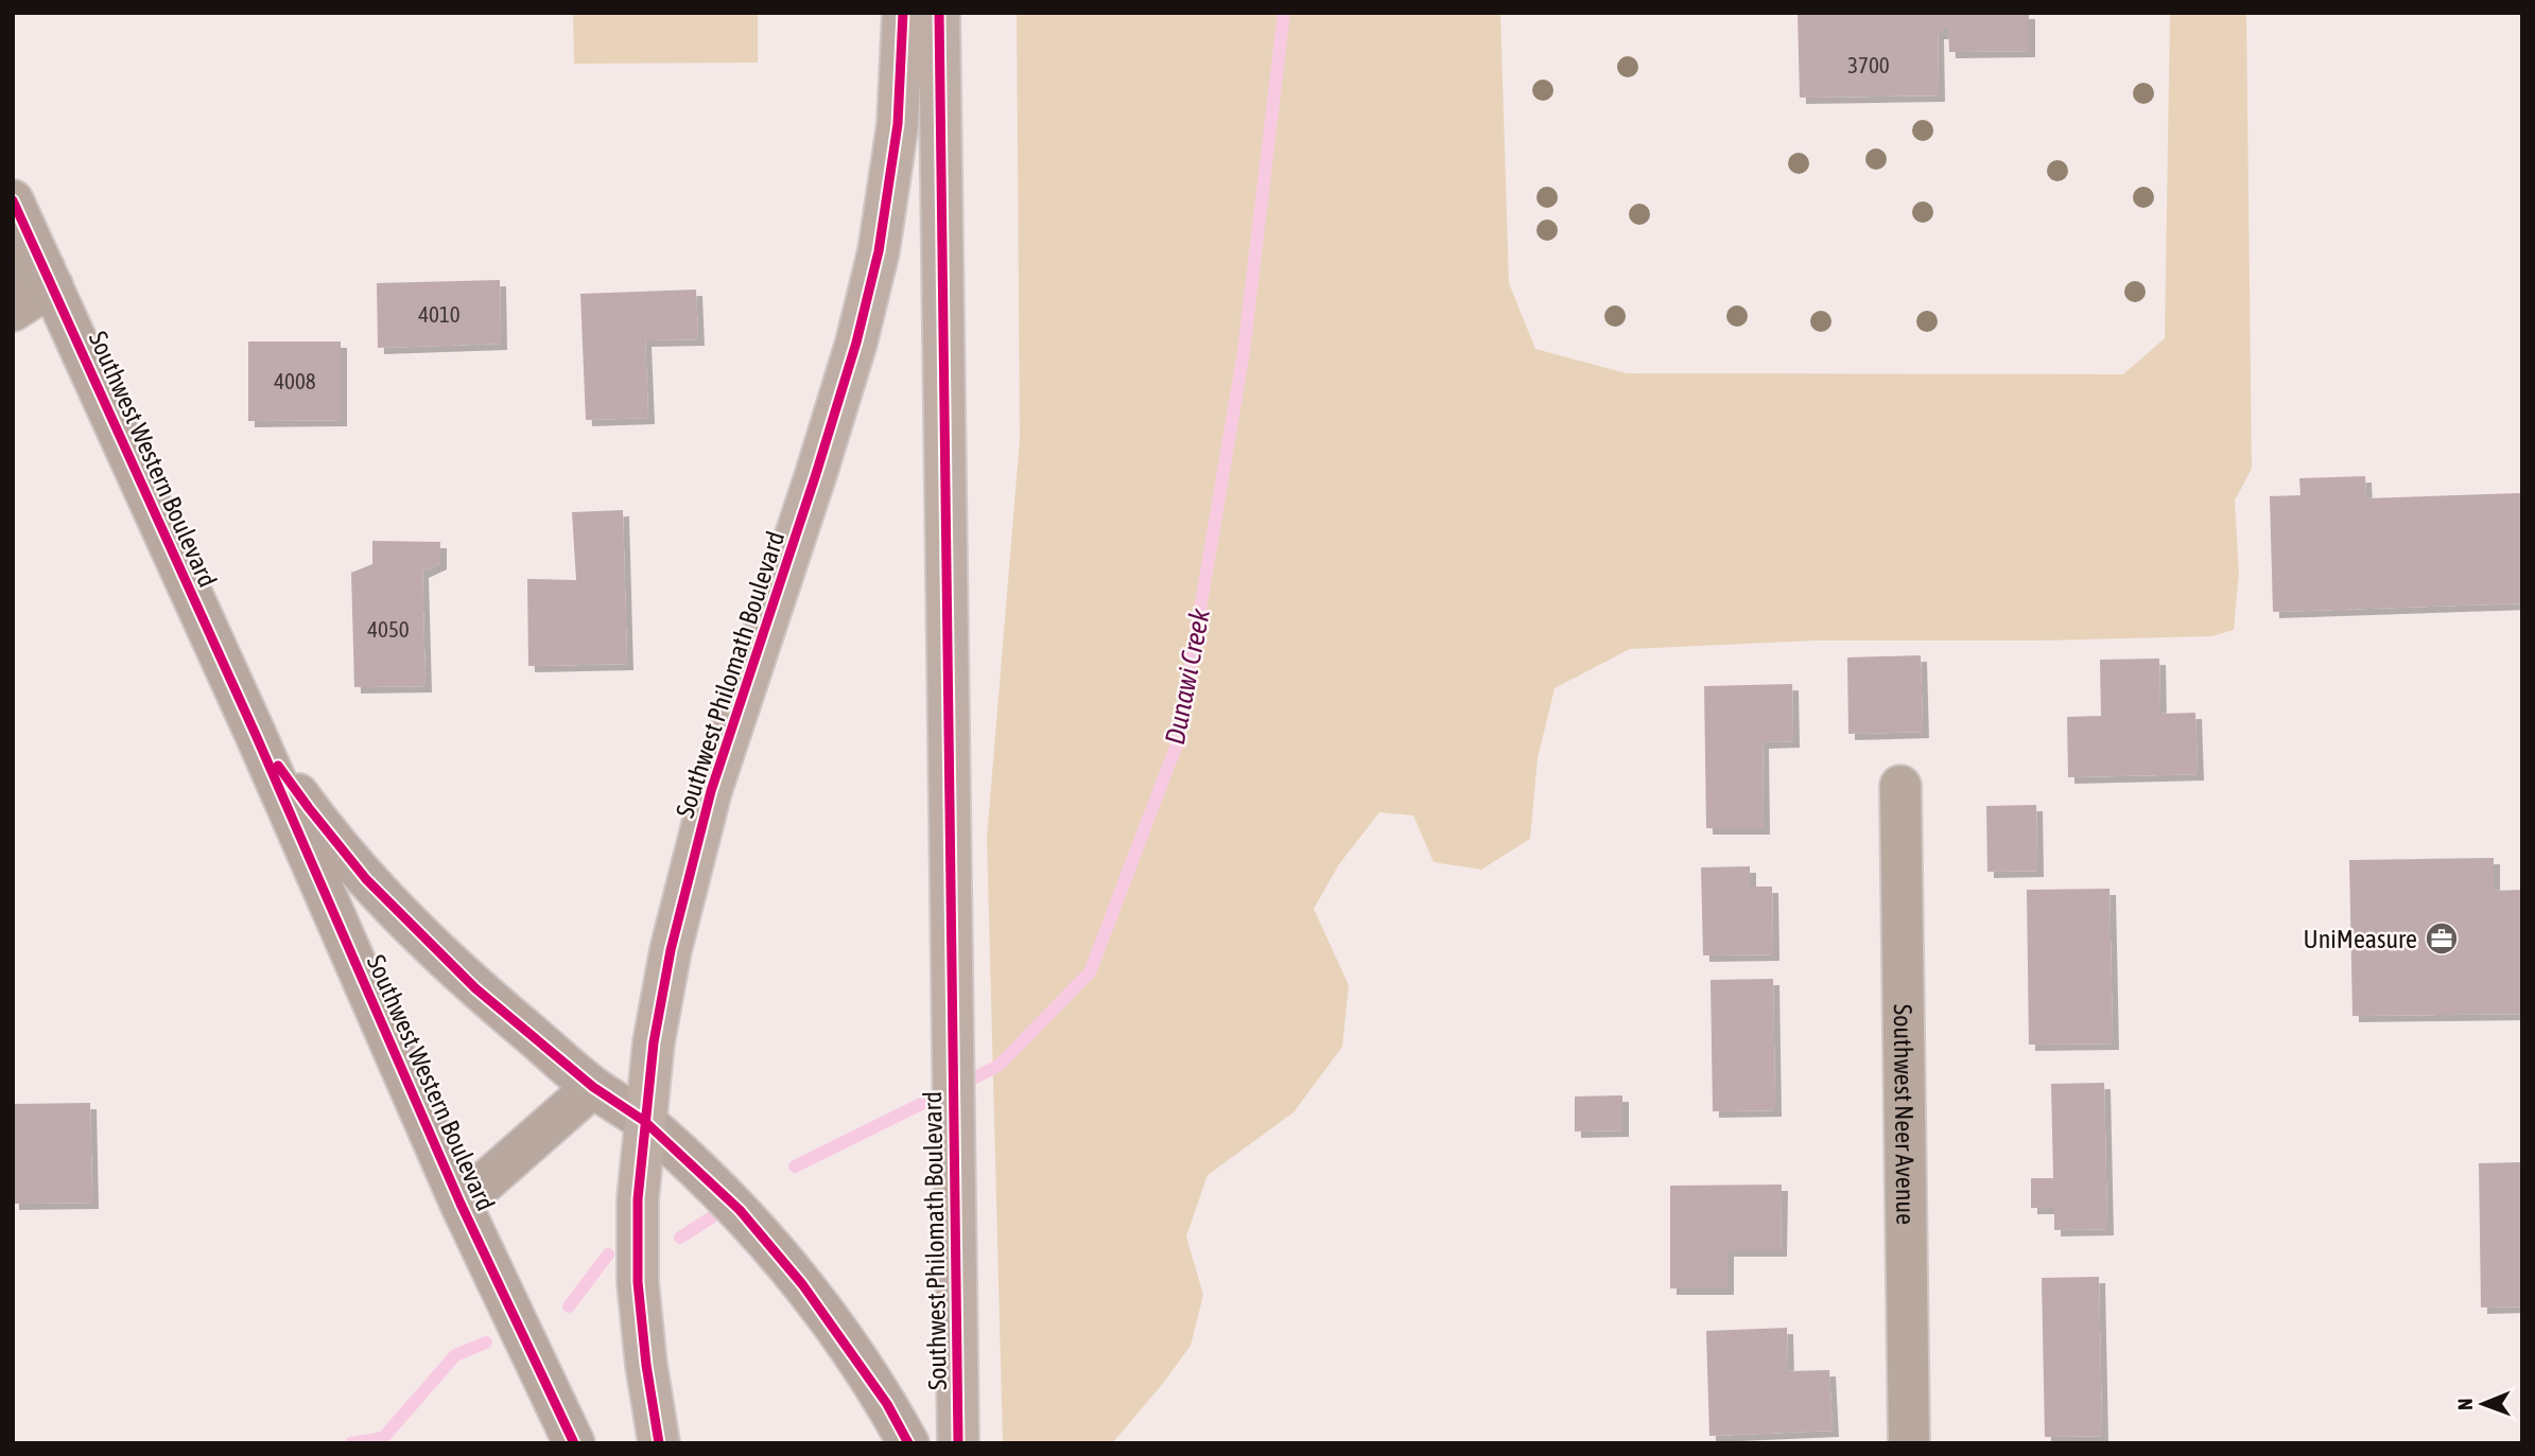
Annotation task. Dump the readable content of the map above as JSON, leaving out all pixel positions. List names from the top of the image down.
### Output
{
  "streets": {
    "highway": ["Southwest Philomath Boulevard"],
    "main road": ["Southwest Western Boulevard"],
    "street": ["Southwest Neer Avenue"]
  },
  "crossings": [
    ["Southwest Western Boulevard", "Southwest Philomath Boulevard"]
  ],
  "water": ["Dunawi Creek"],
  "places": {
    "office": ["UniMeasure"]
  },
  "house_numbers": [
    "3700",
    "4010",
    "4008",
    "4050"
  ],
  "north": "left"
}
